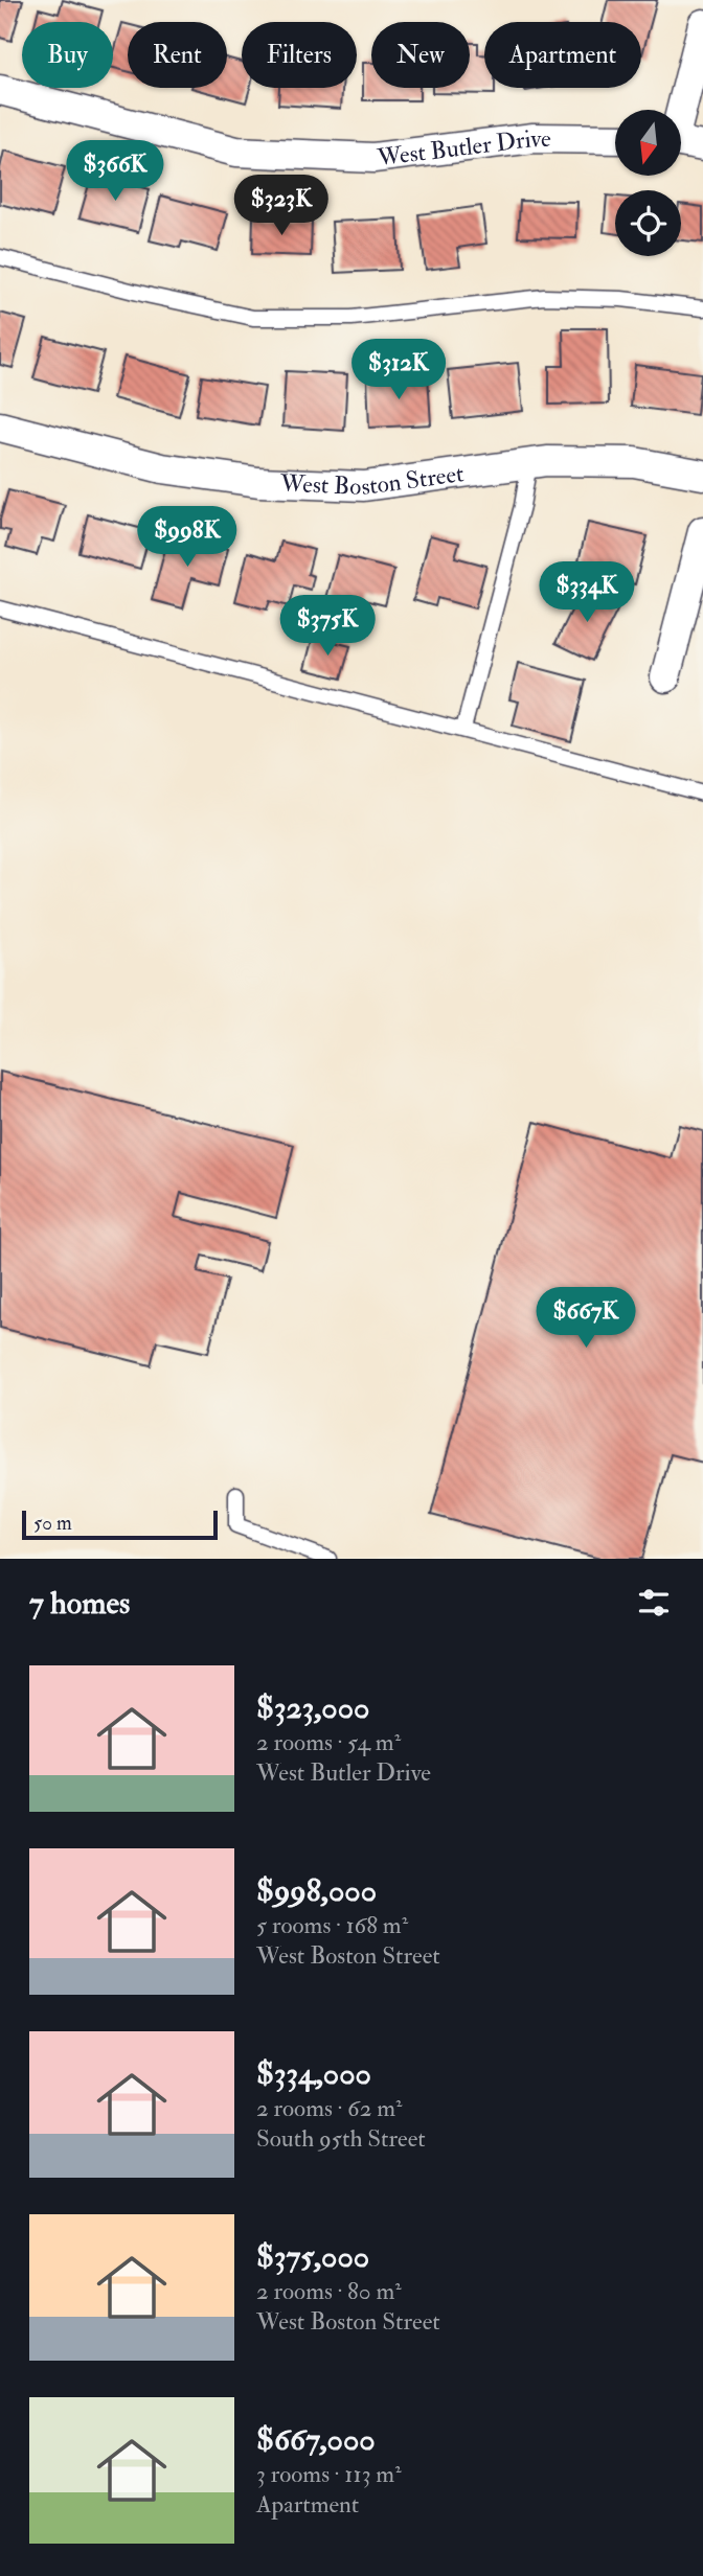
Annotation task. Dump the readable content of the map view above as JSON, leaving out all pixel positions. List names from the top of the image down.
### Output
{
  "streets": {
    "street": ["West Butler Drive", "West Boston Street"]
  },
  "scale_bar": "50 m",
  "north": "bottom",
  "page": {
    "chip": [
      "Buy",
      "Rent",
      "Filters",
      "New",
      "Apartment"
    ],
    "price": [
      "$366K",
      "$323K",
      "$312K",
      "$998K",
      "$334K",
      "$375K",
      "$667K"
    ],
    "scale": "50 m",
    "heading": "7 homes",
    "list": [
      {
        "name": "$323,000",
        "note": "2 rooms · 54 m² · West Butler Drive"
      },
      {
        "name": "$998,000",
        "note": "5 rooms · 168 m² · West Boston Street"
      },
      {
        "name": "$334,000",
        "note": "2 rooms · 62 m² · South 95th Street"
      },
      {
        "name": "$375,000",
        "note": "2 rooms · 80 m² · West Boston Street"
      },
      {
        "name": "$667,000",
        "note": "3 rooms · 113 m² · Apartment"
      }
    ]
  }
}
